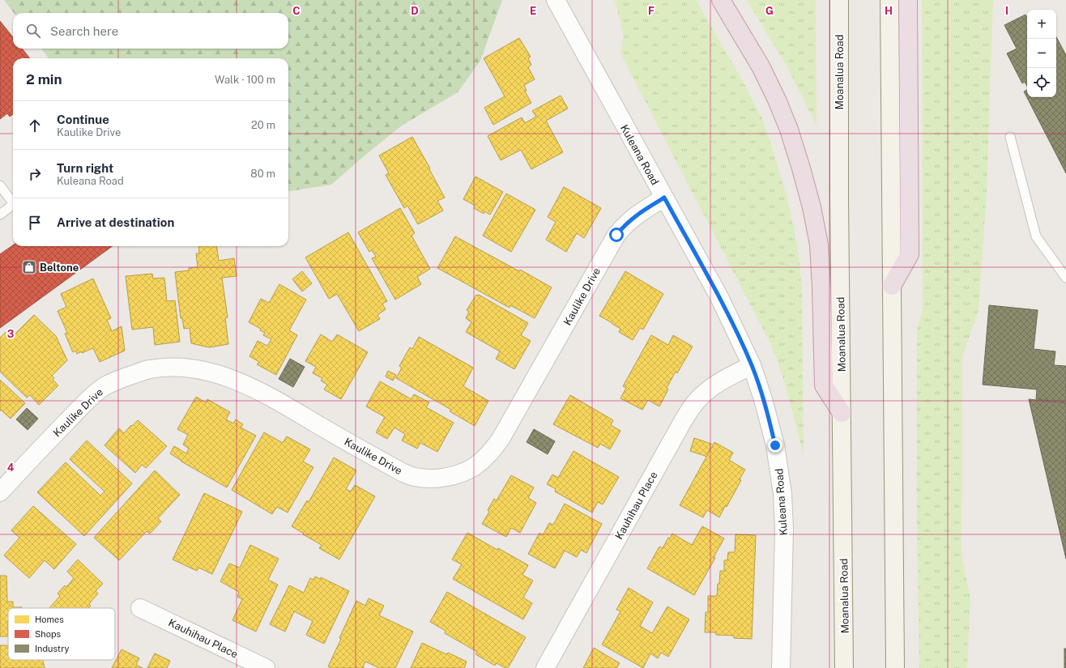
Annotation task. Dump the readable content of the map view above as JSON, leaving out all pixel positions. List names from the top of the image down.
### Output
{
  "streets": {
    "main road": ["Moanalua Road"],
    "street": ["Kuleana Road", "Kaulike Drive", "Kauhihau Place"]
  },
  "crossings": [
    ["Kuleana Road", "Kaulike Drive"],
    ["Kuleana Road", "Kauhihau Place"]
  ],
  "places": {
    "shop": ["Beltone"]
  },
  "legend": ["Homes", "Shops", "Industry"],
  "page": {
    "map_buttons": ["+", "−"],
    "search": "Search here",
    "heading": ["2 min", "Walk · 100 m"],
    "list": [
      ["Continue", "Kaulike Drive", "20 m"],
      ["Turn right", "Kuleana Road", "80 m"],
      "Arrive at destination"
    ]
  },
  "grid": {
    "columns": [
      "C",
      "D",
      "E",
      "F",
      "G",
      "H",
      "I"
    ],
    "rows": ["3", "4"]
  }
}
